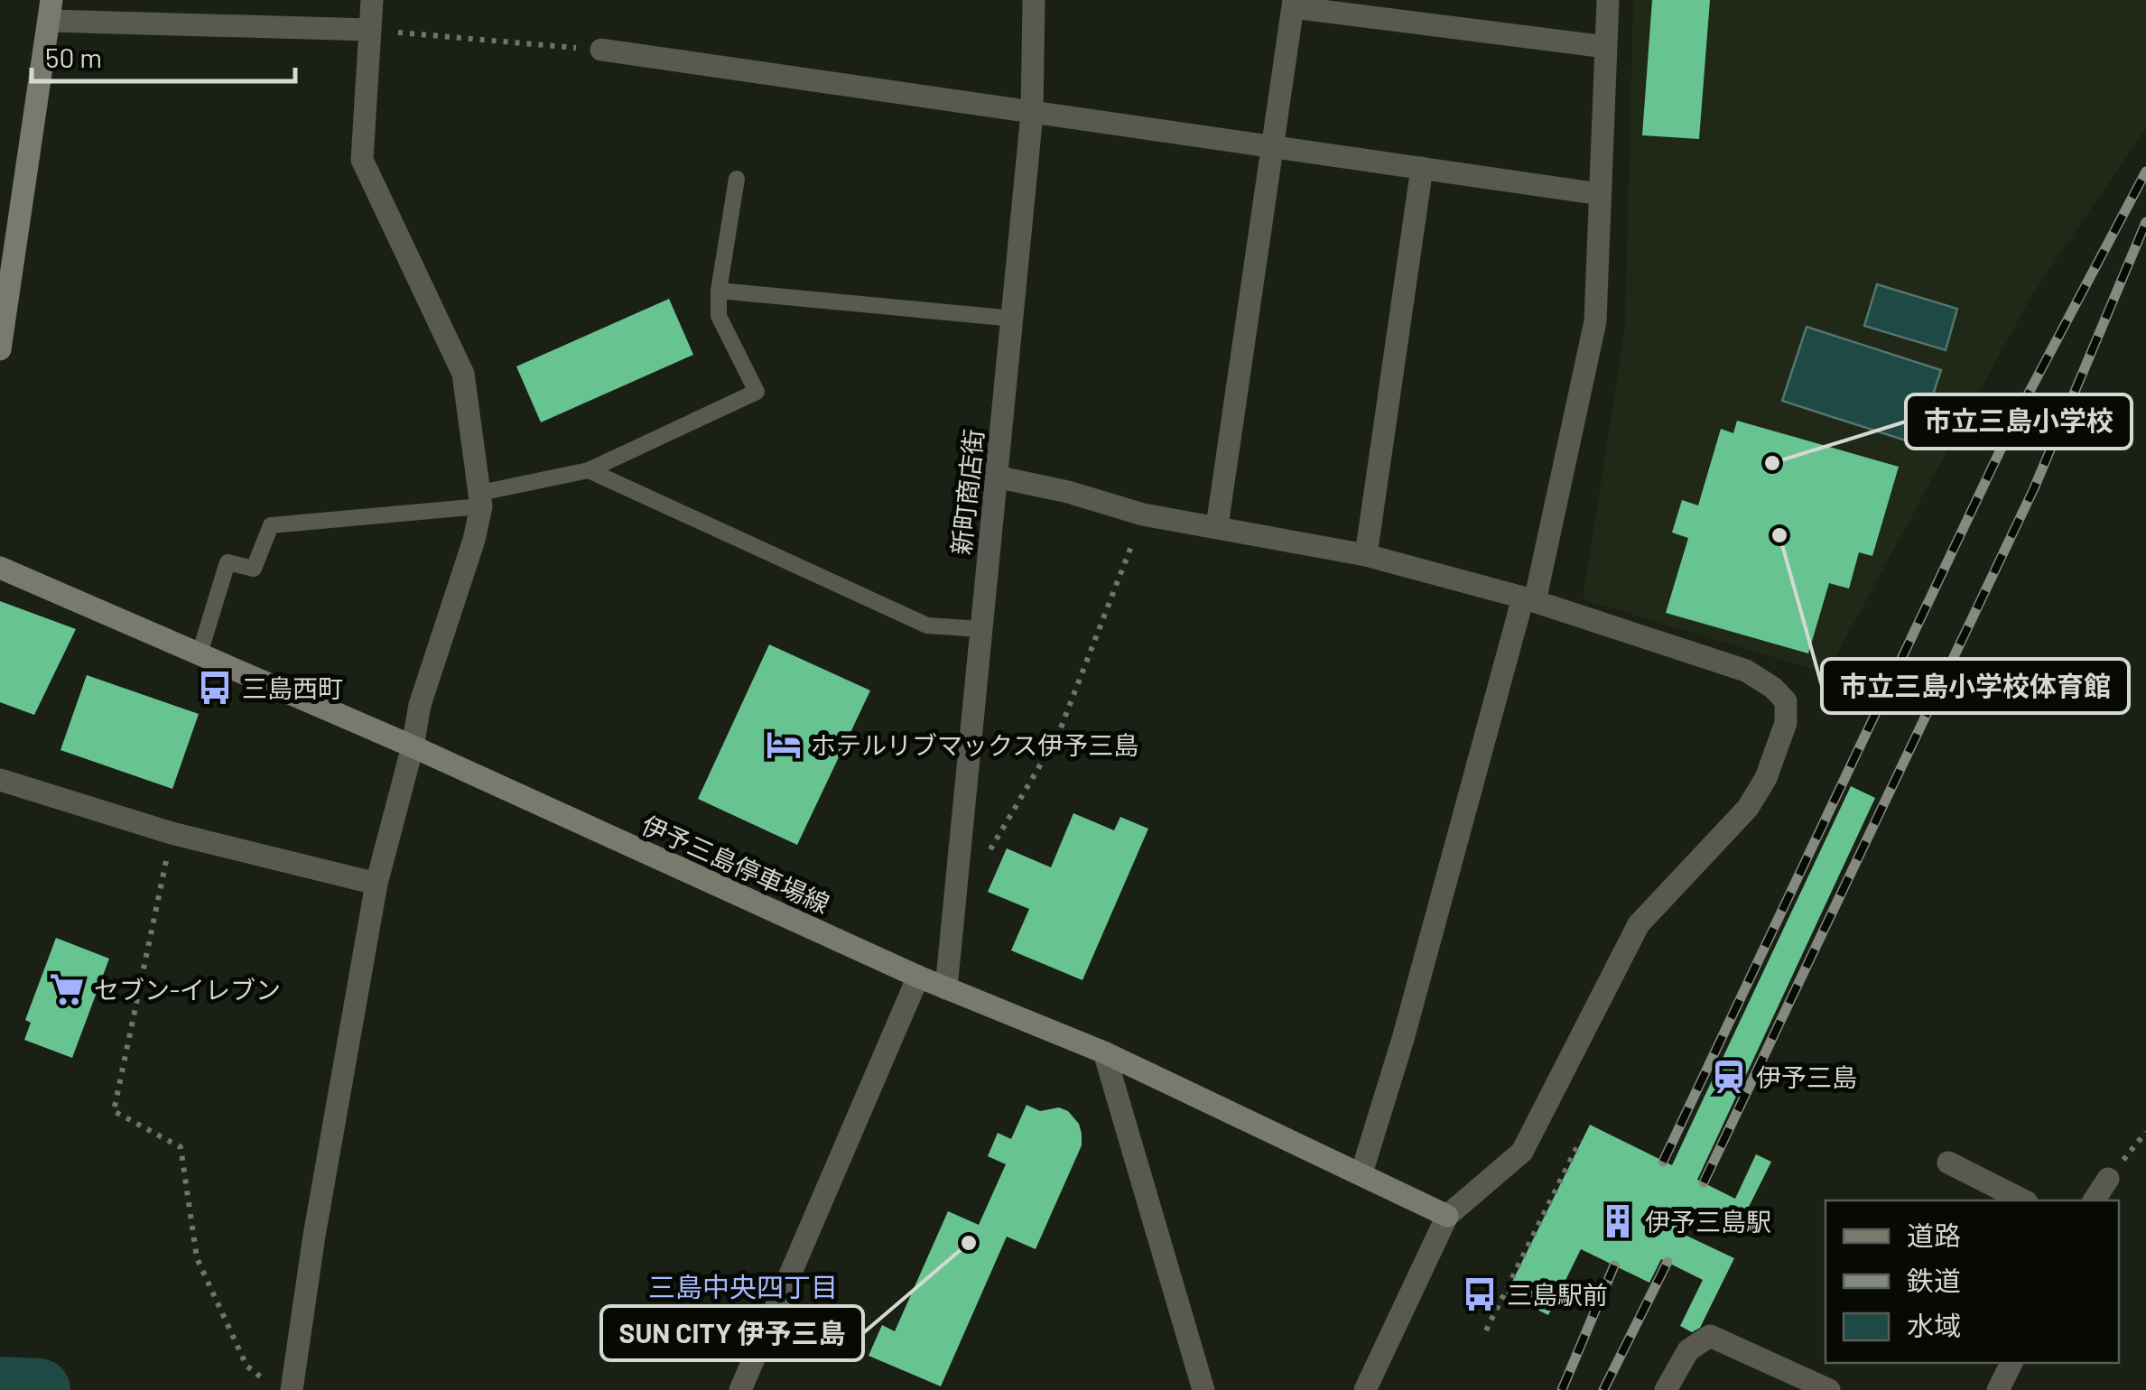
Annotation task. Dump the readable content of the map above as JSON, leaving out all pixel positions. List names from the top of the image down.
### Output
{
  "streets": {
    "main road": ["伊予三島停車場線"],
    "street": ["新町商店街"]
  },
  "crossings": [
    ["新町商店街", "伊予三島停車場線"]
  ],
  "districts": ["三島中央四丁目"],
  "places": {
    "other": ["市立三島小学校", "市立三島小学校体育館", "SUN CITY 伊予三島"],
    "bus stop": ["三島西町", "三島駅前"],
    "hotel": ["ホテルリブマックス伊予三島"],
    "supermarket": ["セブン-イレブン"],
    "station": ["伊予三島"],
    "building": ["伊予三島駅"]
  },
  "legend": ["道路", "鉄道", "水域"],
  "scale_bar": "50 m"
}
